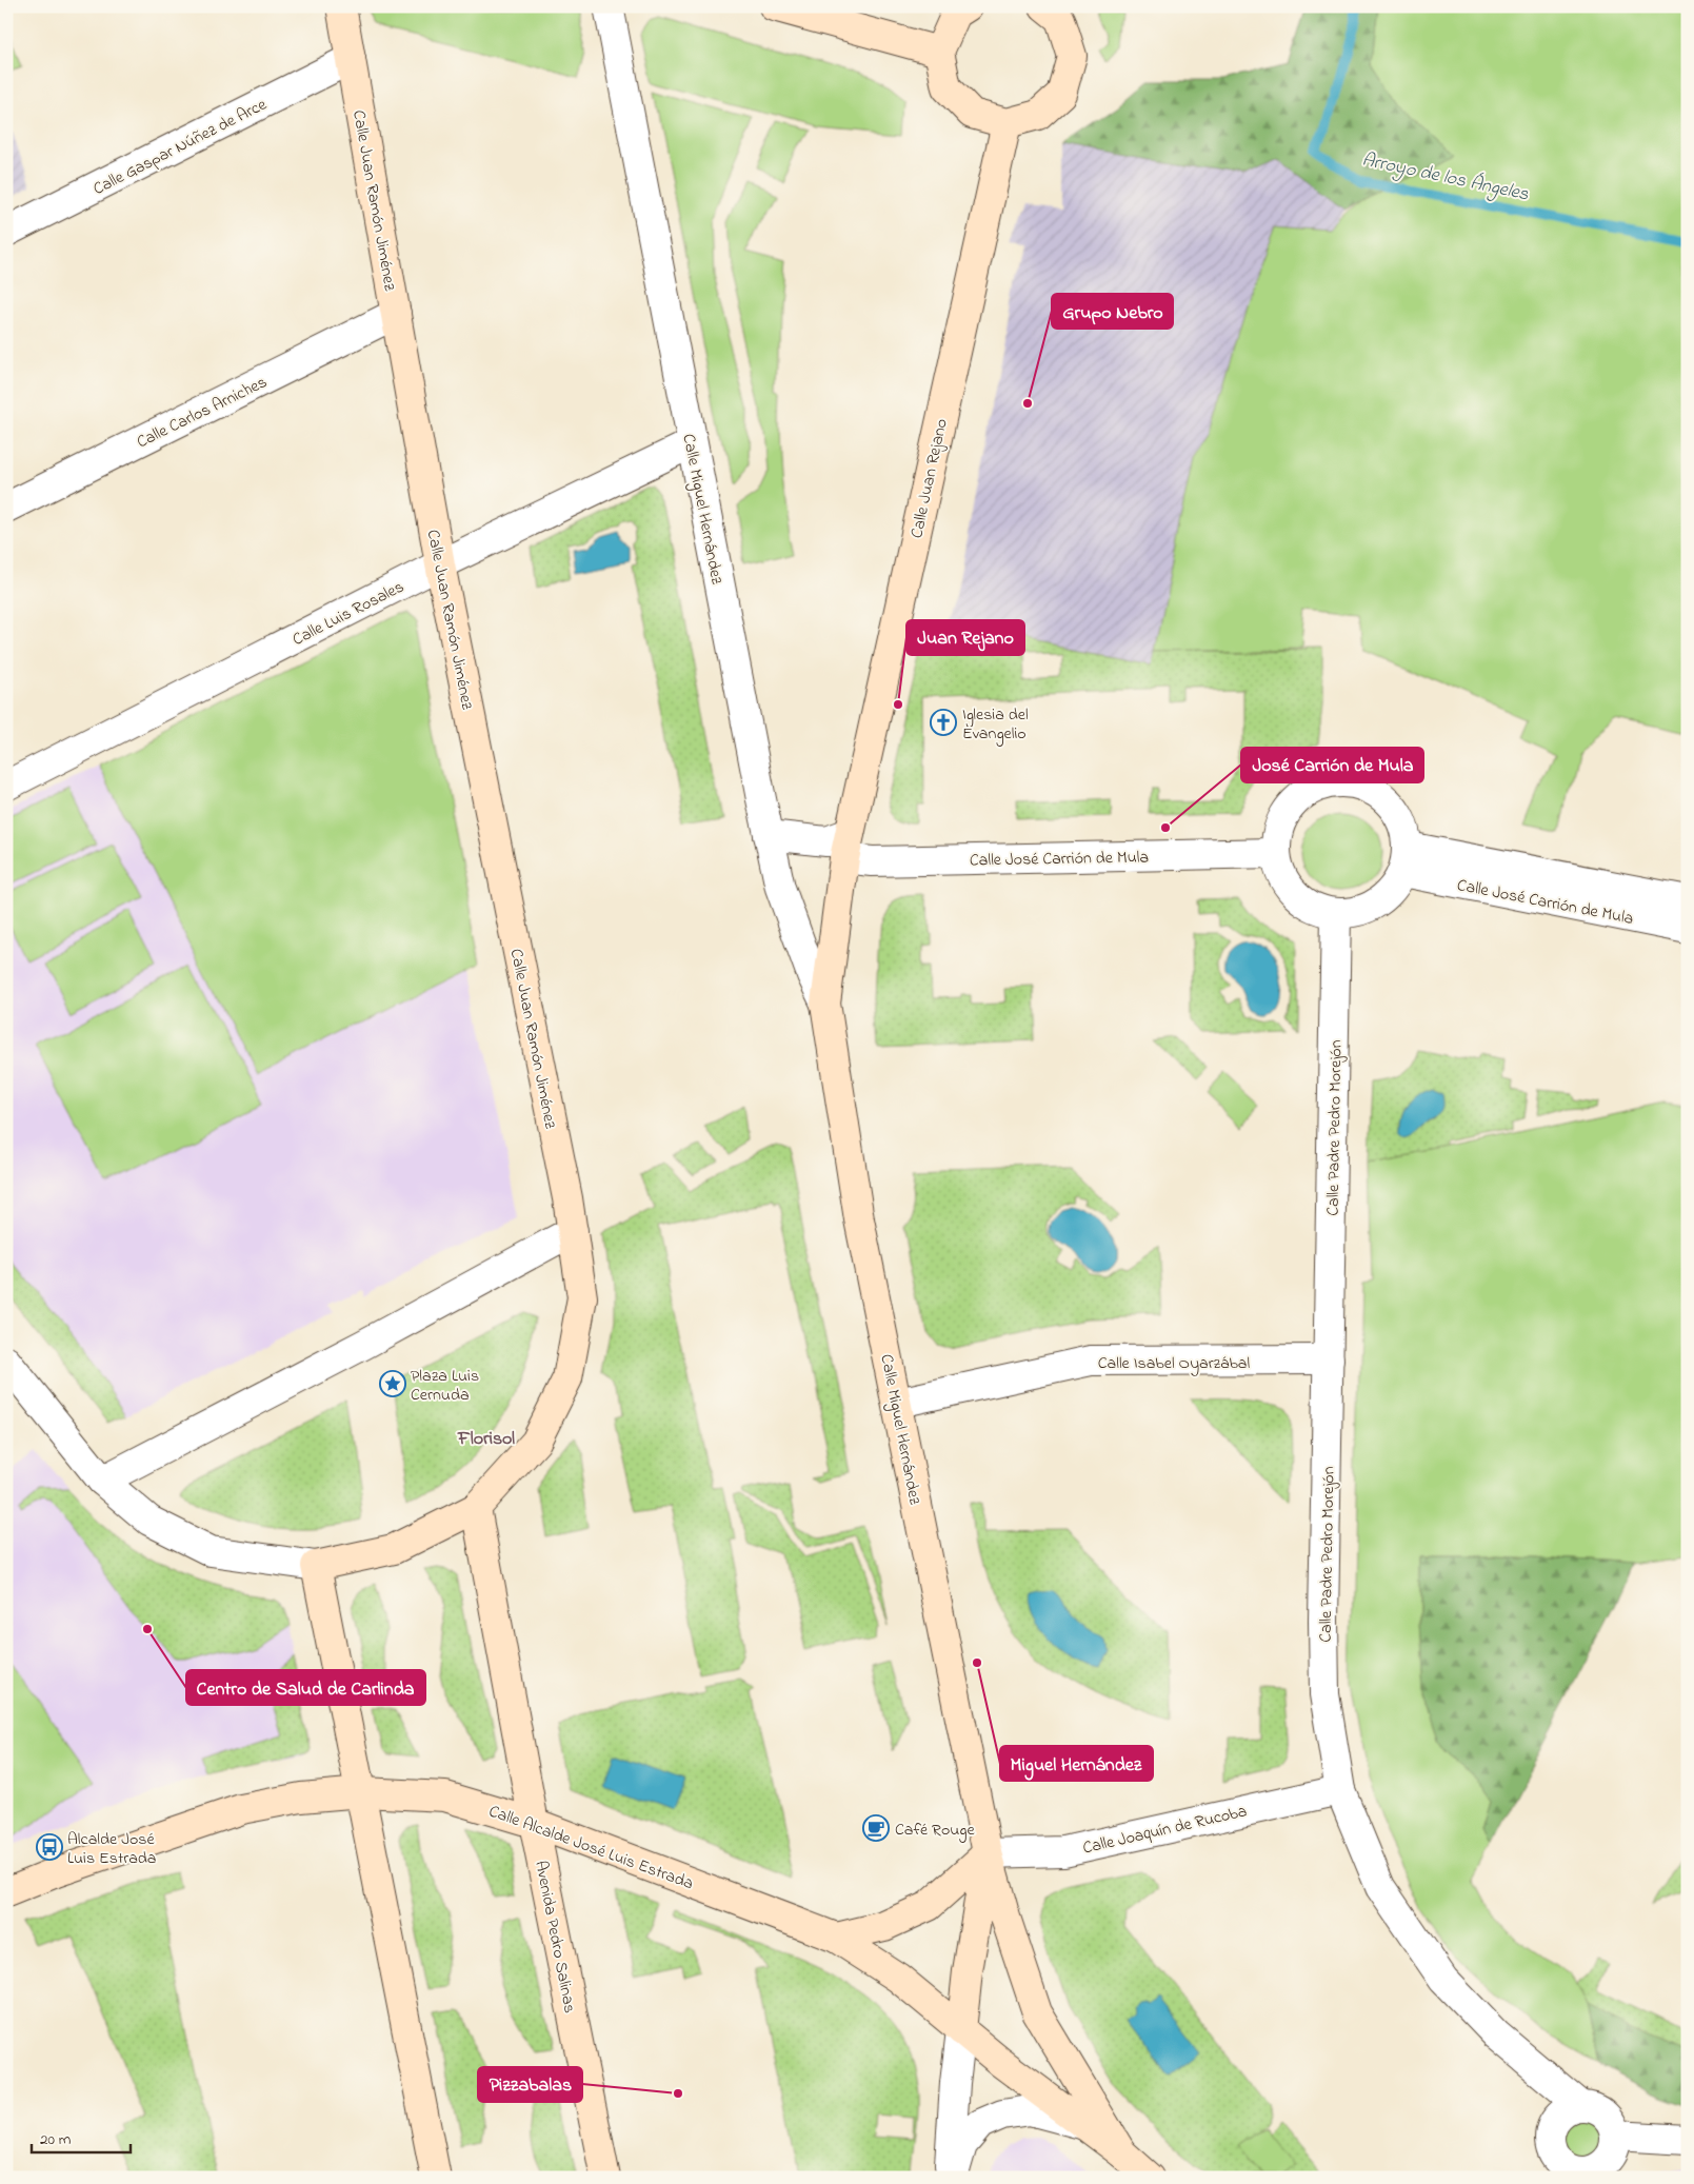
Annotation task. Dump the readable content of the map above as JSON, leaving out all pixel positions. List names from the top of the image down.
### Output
{
  "streets": {
    "street": [
      "Calle Gaspar Núñez de Arce",
      "Calle Juan Ramón Jiménez",
      "Calle Carlos Arniches",
      "Calle Juan Rejano",
      "Calle Miguel Hernández",
      "Calle Luis Rosales",
      "Calle José Carrión de Mula",
      "Calle Padre Pedro Morejón",
      "Calle Isabel Oyarzábal",
      "Calle Joaquín de Rucoba",
      "Calle Alcalde José Luis Estrada",
      "Avenida Pedro Salinas"
    ]
  },
  "crossings": [
    ["Calle Gaspar Núñez de Arce", "Calle Juan Ramón Jiménez"],
    ["Calle Juan Ramón Jiménez", "Calle Carlos Arniches"],
    ["Calle Juan Ramón Jiménez", "Calle Luis Rosales"],
    ["Calle Juan Rejano", "Calle Miguel Hernández"],
    ["Calle Juan Rejano", "Calle José Carrión de Mula"],
    ["Calle Miguel Hernández", "Calle Luis Rosales"],
    ["Calle Miguel Hernández", "Calle José Carrión de Mula"],
    ["Calle Miguel Hernández", "Calle Isabel Oyarzábal"],
    ["Calle Miguel Hernández", "Calle Joaquín de Rucoba"],
    ["Calle Miguel Hernández", "Calle Alcalde José Luis Estrada"],
    ["Calle José Carrión de Mula", "Calle Padre Pedro Morejón"],
    ["Calle Padre Pedro Morejón", "Calle Isabel Oyarzábal"],
    ["Calle Padre Pedro Morejón", "Calle Joaquín de Rucoba"],
    ["Calle Joaquín de Rucoba", "Calle Alcalde José Luis Estrada"],
    ["Calle Alcalde José Luis Estrada", "Avenida Pedro Salinas"]
  ],
  "districts": ["Florisol"],
  "water": ["Arroyo de los Ángeles"],
  "places": {
    "other": [
      "Grupo Nebro",
      "Juan Rejano",
      "José Carrión de Mula",
      "Centro de Salud de Carlinda",
      "Miguel Hernández",
      "Pizzabalas"
    ],
    "church": ["Iglesia del Evangelio"],
    "place": ["Plaza Luis Cernuda"],
    "cafe": ["Café Rouge"],
    "bus stop": ["Alcalde José Luis Estrada"]
  },
  "scale_bar": "20 m"
}
